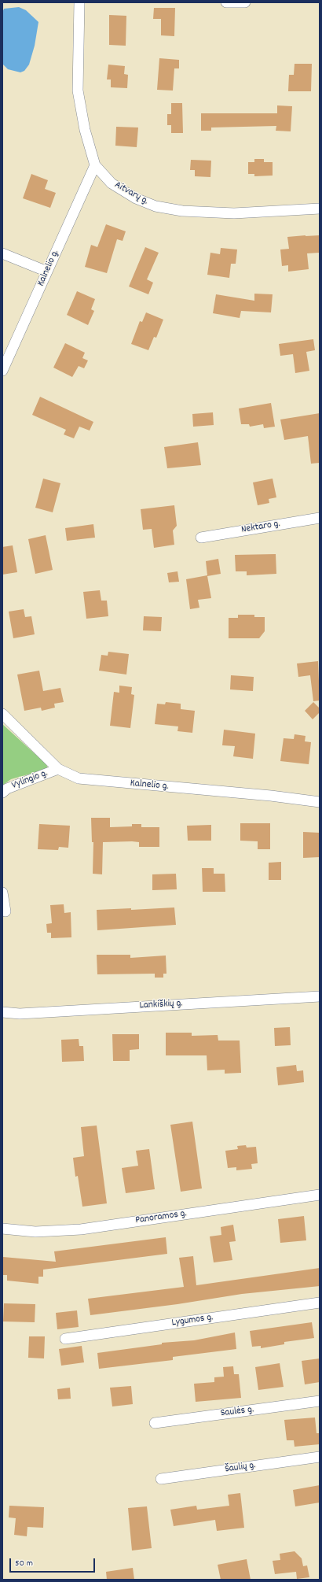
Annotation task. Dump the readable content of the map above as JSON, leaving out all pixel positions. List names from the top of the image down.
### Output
{
  "streets": {
    "street": [
      "Aitvarų g.",
      "Kalnelio g.",
      "Nektaro g.",
      "Vylingio g.",
      "Lankiškių g.",
      "Panoramos g.",
      "Lygumos g.",
      "Saulės g.",
      "Šaulių g."
    ]
  },
  "crossings": [
    ["Aitvarų g.", "Kalnelio g."],
    ["Kalnelio g.", "Vylingio g."]
  ],
  "scale_bar": "50 m"
}
